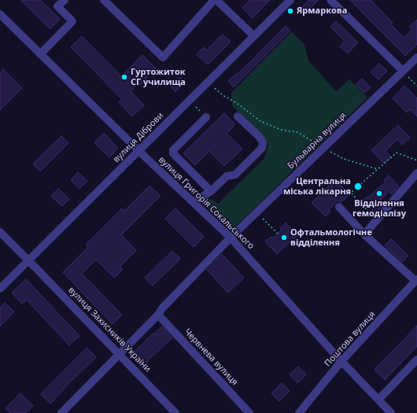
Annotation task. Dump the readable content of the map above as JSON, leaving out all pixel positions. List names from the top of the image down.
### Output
{
  "streets": {
    "street": [
      "вулиця Діброви",
      "Бульварна вулиця",
      "вулиця Григорія Сокальського",
      "вулиця Захисників України",
      "Поштова вулиця",
      "Червнева вулиця"
    ]
  },
  "crossings": [
    ["вулиця Діброви", "вулиця Григорія Сокальського"],
    ["вулиця Діброви", "вулиця Захисників України"],
    ["Бульварна вулиця", "вулиця Григорія Сокальського"],
    ["Бульварна вулиця", "Червнева вулиця"],
    ["вулиця Григорія Сокальського", "Поштова вулиця"]
  ],
  "places": [
    "Ярмаркова",
    "Гуртожиток СГ училища",
    "Центральна міська лікарня",
    "Відділення гемодіалізу",
    "Офтальмологічне відділення"
  ]
}
